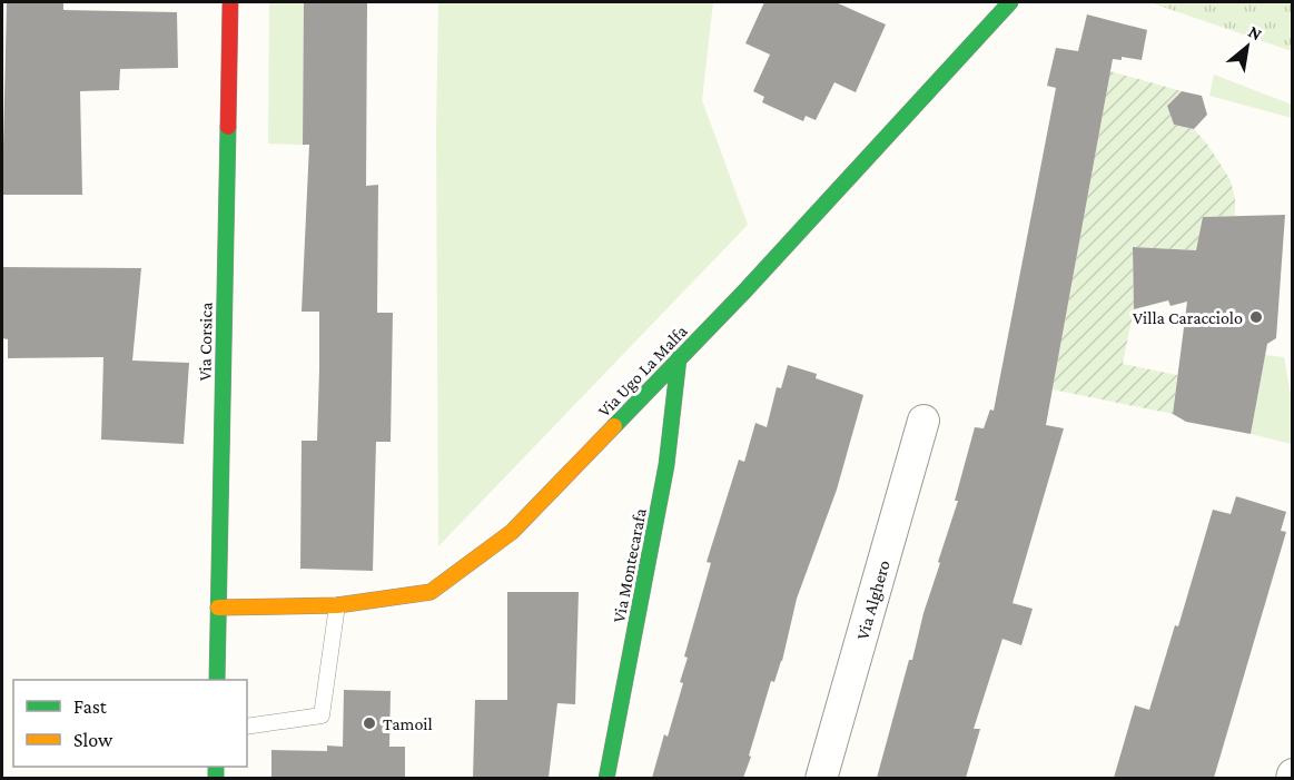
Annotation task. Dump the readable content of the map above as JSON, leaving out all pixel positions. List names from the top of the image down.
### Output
{
  "streets": {
    "street": [
      "Via Corsica",
      "Via Ugo La Malfa",
      "Via Montecarafa",
      "Via Alghero"
    ]
  },
  "crossings": [
    ["Via Corsica", "Via Ugo La Malfa"],
    ["Via Ugo La Malfa", "Via Montecarafa"]
  ],
  "places": ["Villa Caracciolo", "Tamoil"],
  "legend": ["Fast", "Slow"],
  "north": "top right"
}
